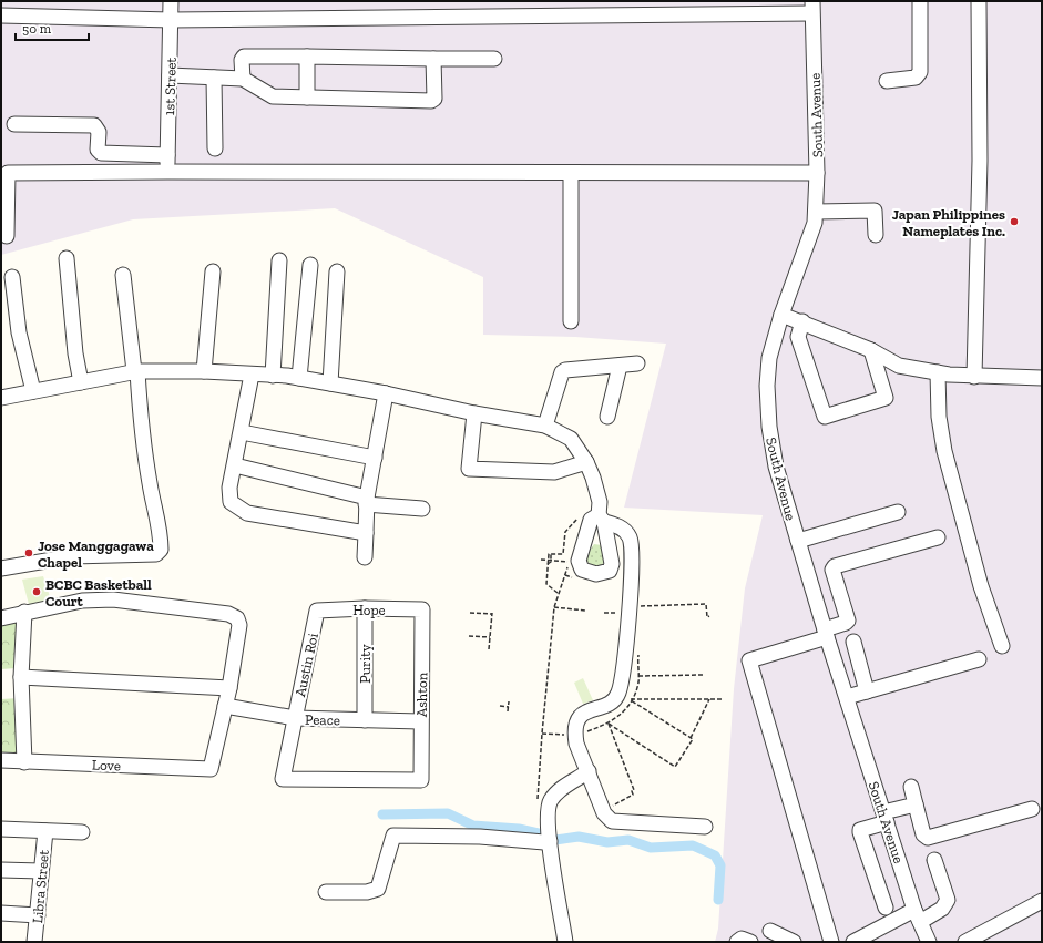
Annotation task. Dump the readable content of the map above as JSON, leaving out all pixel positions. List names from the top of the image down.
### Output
{
  "streets": {
    "street": [
      "1st Street",
      "South Avenue",
      "Hope",
      "Purity",
      "Austin Roi",
      "Ashton",
      "Peace",
      "Love",
      "Libra Street"
    ]
  },
  "crossings": [
    ["Hope", "Purity"],
    ["Hope", "Austin Roi"],
    ["Hope", "Ashton"],
    ["Purity", "Peace"],
    ["Austin Roi", "Ashton"],
    ["Austin Roi", "Peace"],
    ["Ashton", "Peace"],
    ["Peace", "Love"]
  ],
  "places": ["Japan Philippines Nameplates Inc.", "Jose Manggagawa Chapel", "BCBC Basketball Court"],
  "scale_bar": "50 m"
}
